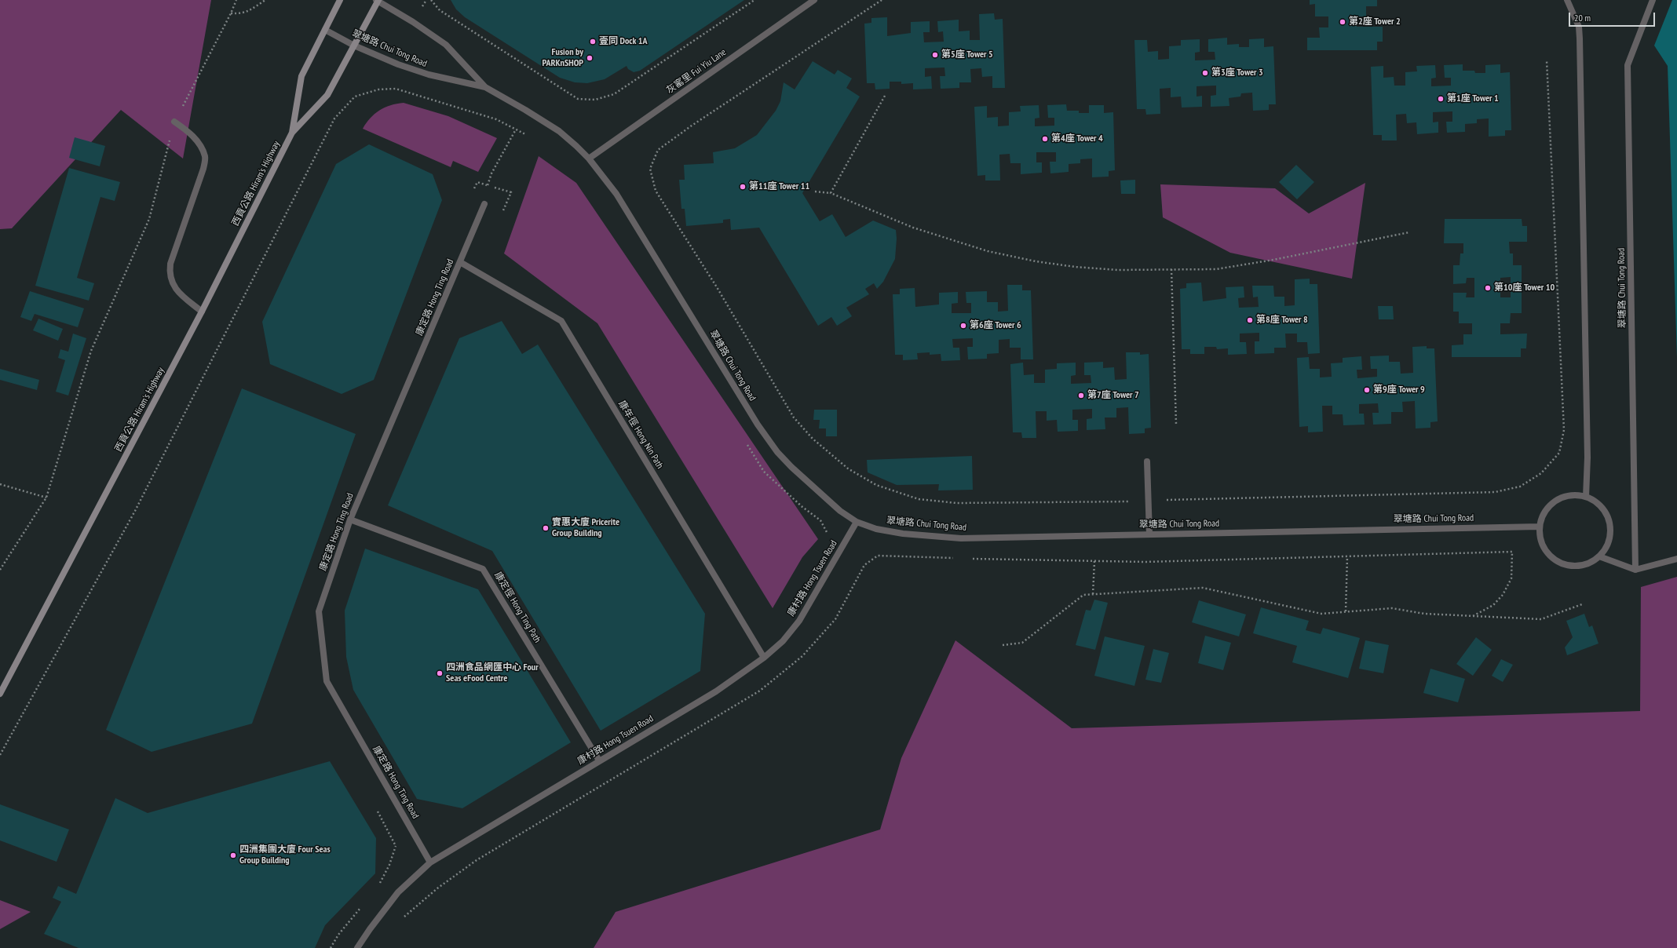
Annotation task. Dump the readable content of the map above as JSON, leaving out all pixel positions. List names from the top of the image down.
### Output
{
  "streets": {
    "main road": ["西貢公路 Hiram's Highway"],
    "street": [
      "翠塘路 Chui Tong Road",
      "灰窰里 Fui Yiu Lane",
      "康定路 Hong Ting Road",
      "康年徑 Hong Nin Path",
      "康村路 Hong Tsuen Road",
      "康定徑 Hong Ting Path"
    ]
  },
  "crossings": [
    ["翠塘路 Chui Tong Road", "灰窰里 Fui Yiu Lane"],
    ["翠塘路 Chui Tong Road", "西貢公路 Hiram's Highway"],
    ["翠塘路 Chui Tong Road", "康村路 Hong Tsuen Road"],
    ["康定路 Hong Ting Road", "康年徑 Hong Nin Path"],
    ["康定路 Hong Ting Road", "康村路 Hong Tsuen Road"],
    ["康定路 Hong Ting Road", "康定徑 Hong Ting Path"],
    ["康年徑 Hong Nin Path", "康村路 Hong Tsuen Road"],
    ["康村路 Hong Tsuen Road", "康定徑 Hong Ting Path"]
  ],
  "places": [
    "第2座 Tower 2",
    "壹同 Dock 1A",
    "第5座 Tower 5",
    "Fusion by PARKnSHOP",
    "第3座 Tower 3",
    "第1座 Tower 1",
    "第4座 Tower 4",
    "第11座 Tower 11",
    "第10座 Tower 10",
    "第8座 Tower 8",
    "第6座 Tower 6",
    "第9座 Tower 9",
    "第7座 Tower 7",
    "實惠大廈 Pricerite Group Building",
    "四洲食品網匯中心 Four Seas eFood Centre",
    "四洲集團大廈 Four Seas Group Building"
  ],
  "scale_bar": "20 m"
}
